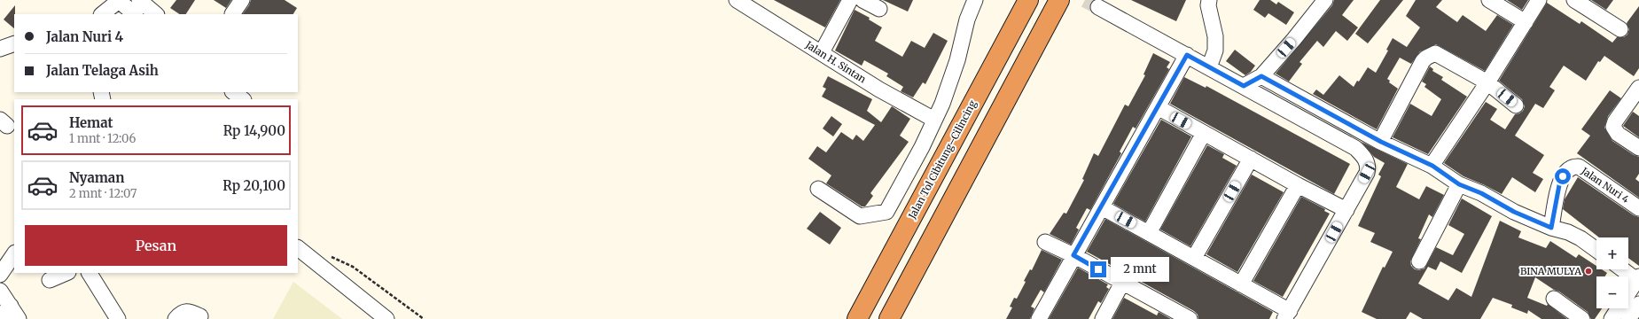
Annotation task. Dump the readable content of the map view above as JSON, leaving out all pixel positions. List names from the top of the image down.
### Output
{
  "streets": {
    "highway": ["Jalan Tol Cibitung–Cilincing"],
    "street": ["Jalan H. Sintan", "Jalan Nuri 4"]
  },
  "places": ["BINA MULYA"],
  "page": {
    "banner": ["Jalan Nuri 4", "Jalan Telaga Asih"],
    "list": [
      {
        "name": "Hemat",
        "note": "1 mnt · 12:06",
        "value": "Rp 14,900"
      },
      {
        "name": "Nyaman",
        "note": "2 mnt · 12:07",
        "value": "Rp 20,100"
      }
    ],
    "buttons": "Pesan",
    "map_buttons": ["+", "−"],
    "bubble": "2 mnt"
  }
}
